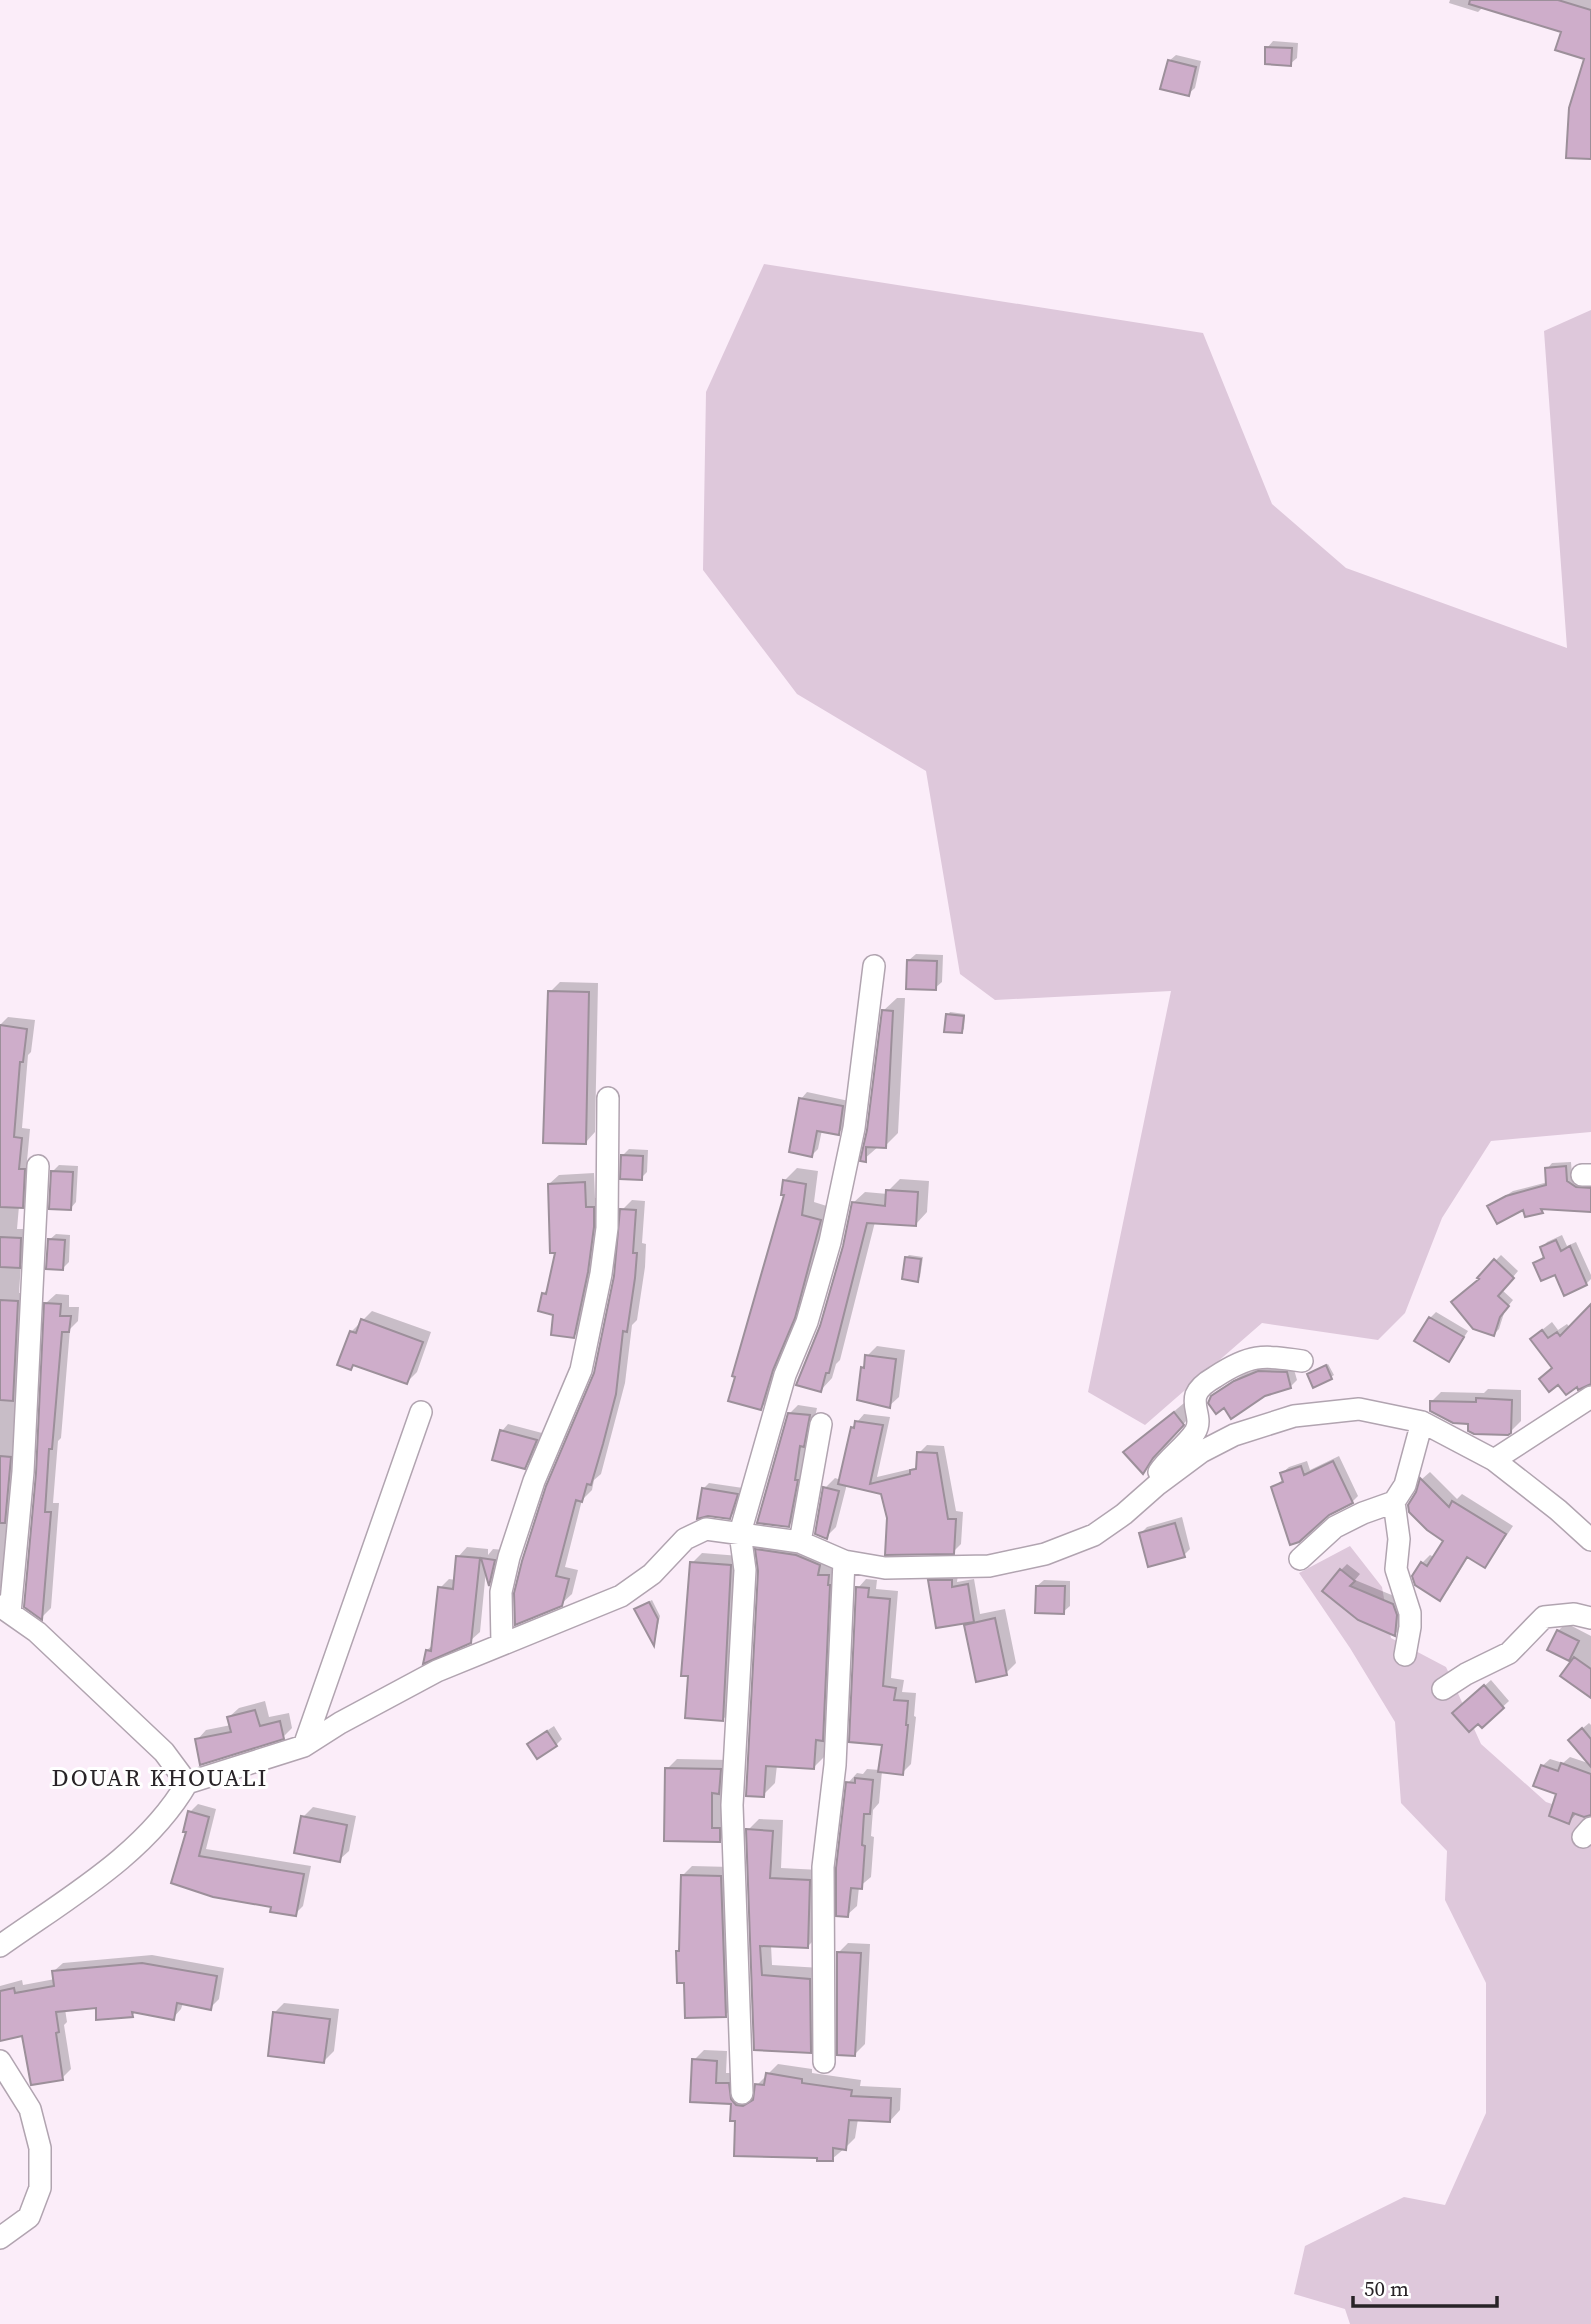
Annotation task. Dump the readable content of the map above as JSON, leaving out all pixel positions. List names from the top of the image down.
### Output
{
  "districts": ["DOUAR KHOUALI"],
  "scale_bar": "50 m"
}
